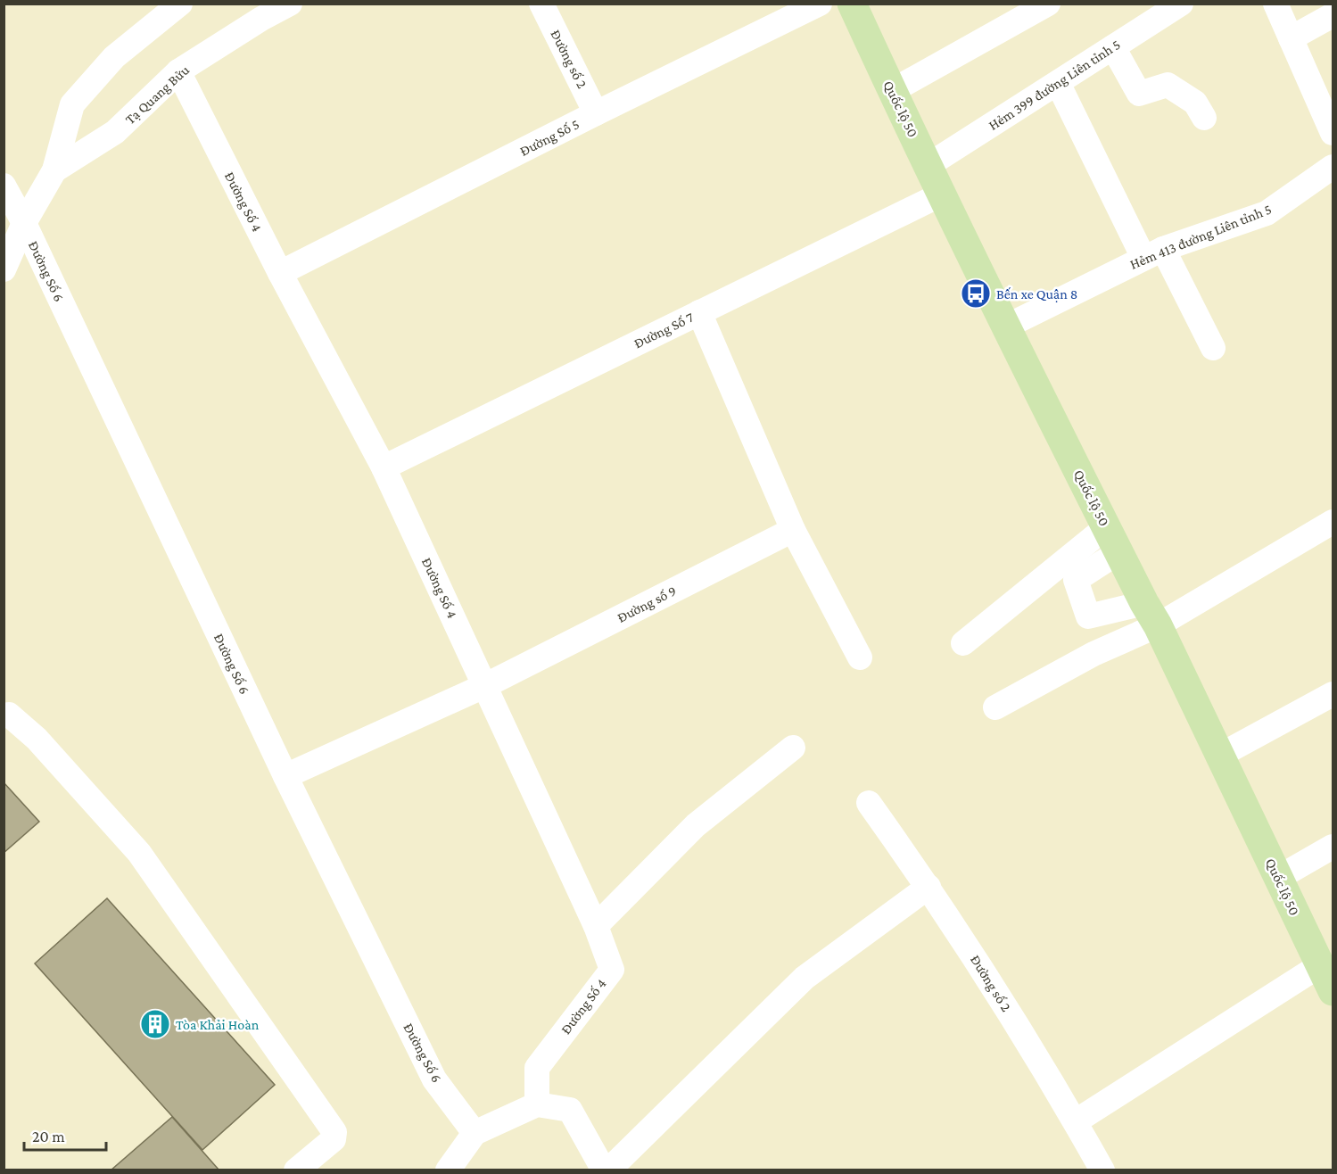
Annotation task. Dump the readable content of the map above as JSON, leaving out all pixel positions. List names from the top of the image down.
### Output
{
  "streets": {
    "main road": ["Quốc lộ 50"],
    "street": [
      "Đường số 2",
      "Hẻm 399 đường Liên tỉnh 5",
      "Tạ Quang Bửu",
      "Đường Số 5",
      "Đường Số 4",
      "Hẻm 413 đường Liên tỉnh 5",
      "Đường Số 6",
      "Đường Số 7",
      "Đường số 9"
    ]
  },
  "crossings": [
    ["Đường số 2", "Đường Số 5"],
    ["Hẻm 399 đường Liên tỉnh 5", "Quốc lộ 50"],
    ["Tạ Quang Bửu", "Đường Số 4"],
    ["Tạ Quang Bửu", "Đường Số 6"],
    ["Quốc lộ 50", "Hẻm 413 đường Liên tỉnh 5"],
    ["Quốc lộ 50", "Đường Số 7"],
    ["Đường Số 5", "Đường Số 4"],
    ["Đường Số 4", "Đường Số 7"],
    ["Đường Số 4", "Đường số 9"],
    ["Đường Số 6", "Đường số 9"]
  ],
  "places": {
    "bus stop": ["Bến xe Quận 8"],
    "building": ["Tòa Khải Hoàn"]
  },
  "scale_bar": "20 m"
}
